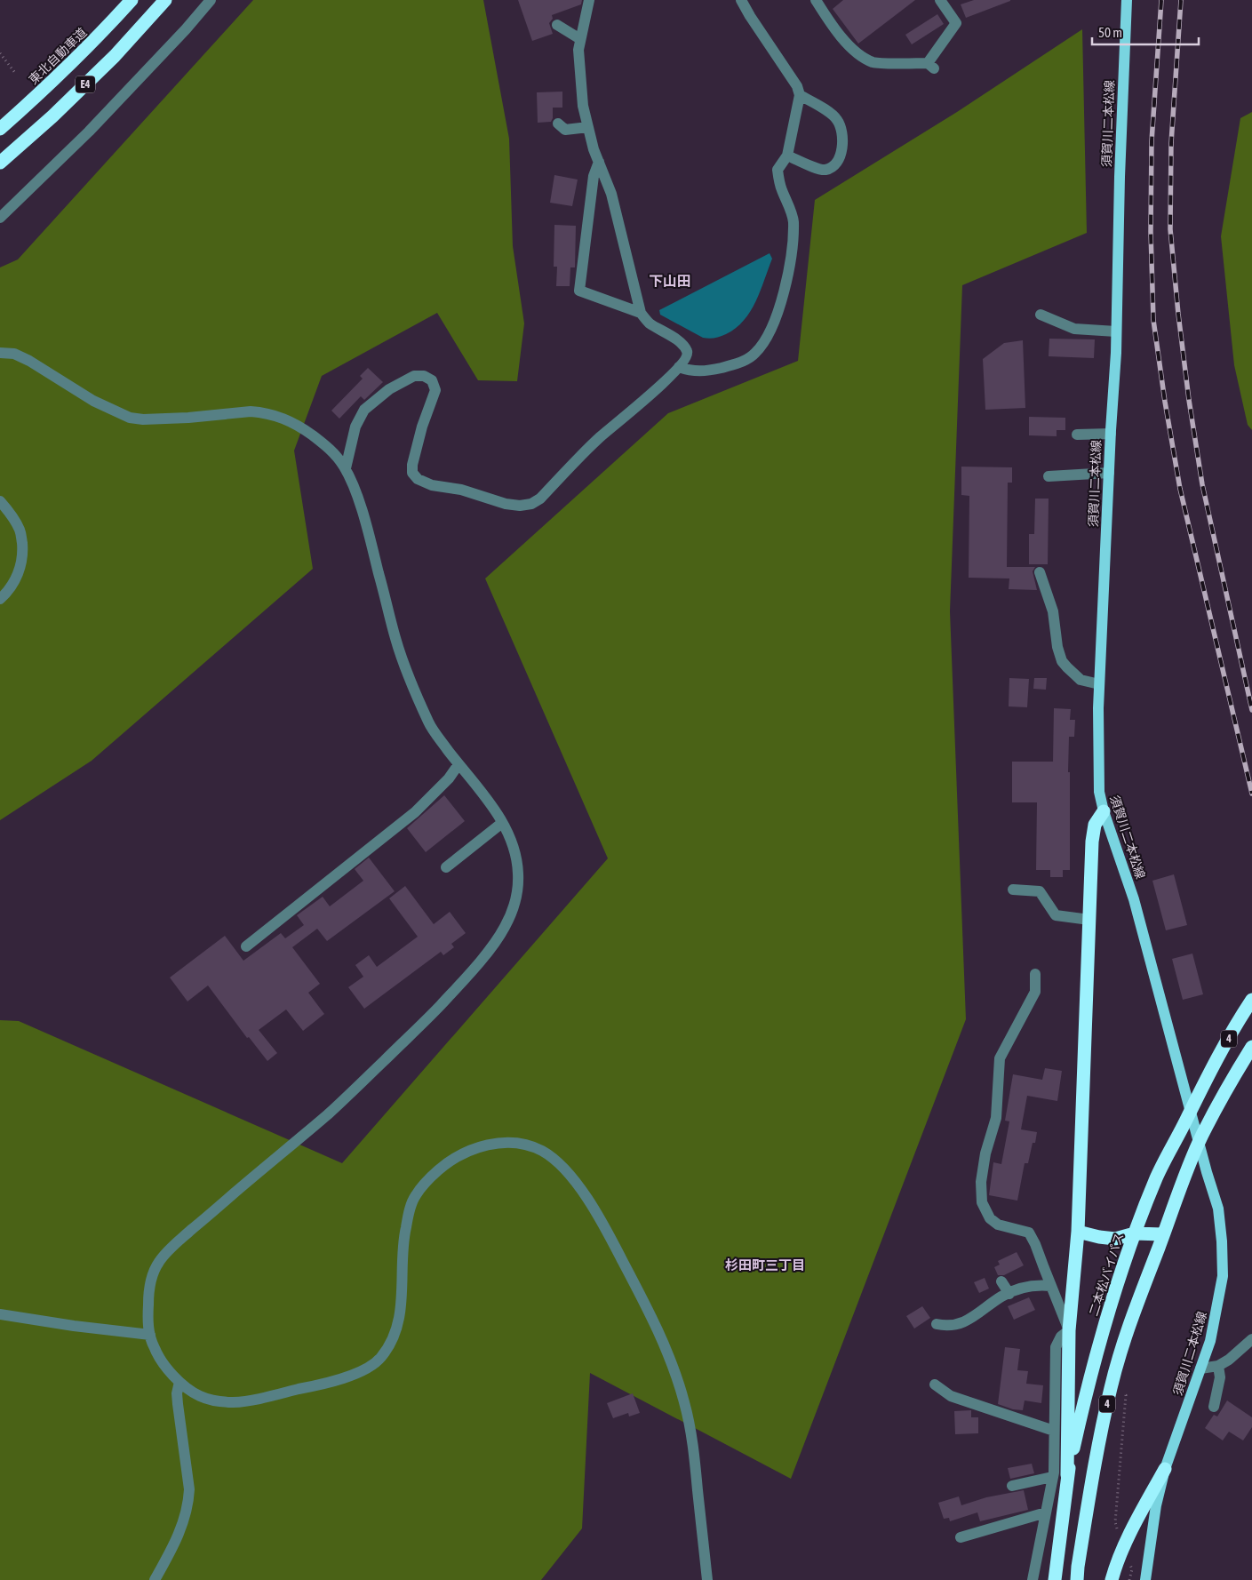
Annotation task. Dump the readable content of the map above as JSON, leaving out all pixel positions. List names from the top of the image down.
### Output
{
  "streets": {
    "highway": [
      "東北自動車道",
      "E4",
      "4",
      "二本松バイパス"
    ],
    "main road": ["須賀川二本松線"]
  },
  "districts": ["下山田", "杉田町三丁目"],
  "scale_bar": "50 m"
}
